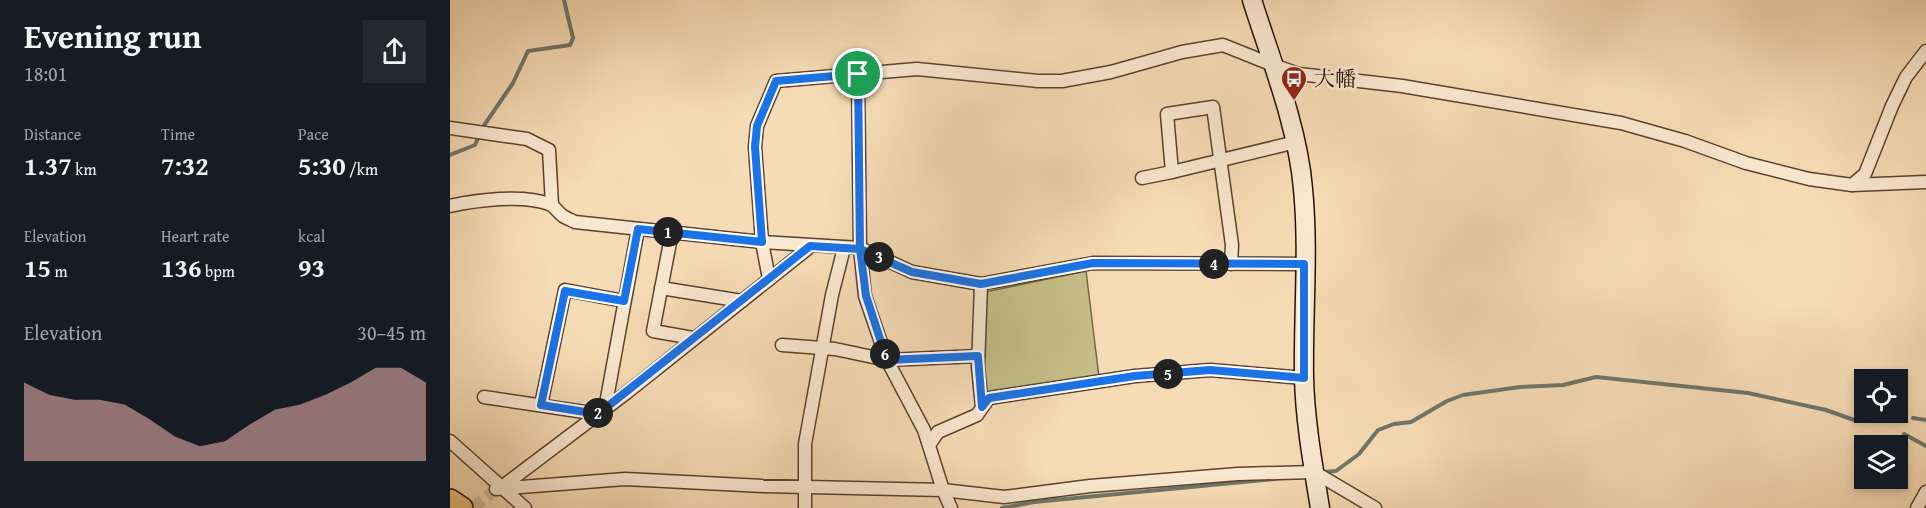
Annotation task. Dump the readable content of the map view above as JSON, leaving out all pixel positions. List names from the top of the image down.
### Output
{
  "places": {
    "bus stop": ["大幡"]
  },
  "page": {
    "heading": ["Evening run", "18:01"],
    "stats": [
      ["Distance", "1.37 km"],
      ["Time", "7:32"],
      ["Pace", "5:30 /km"],
      ["Elevation", "15 m"],
      ["Heart rate", "136 bpm"],
      ["kcal", "93"]
    ],
    "pins": [
      "1",
      "3",
      "4",
      "6",
      "5",
      "2"
    ],
    "chart": ["Elevation", "30–45 m"]
  }
}
